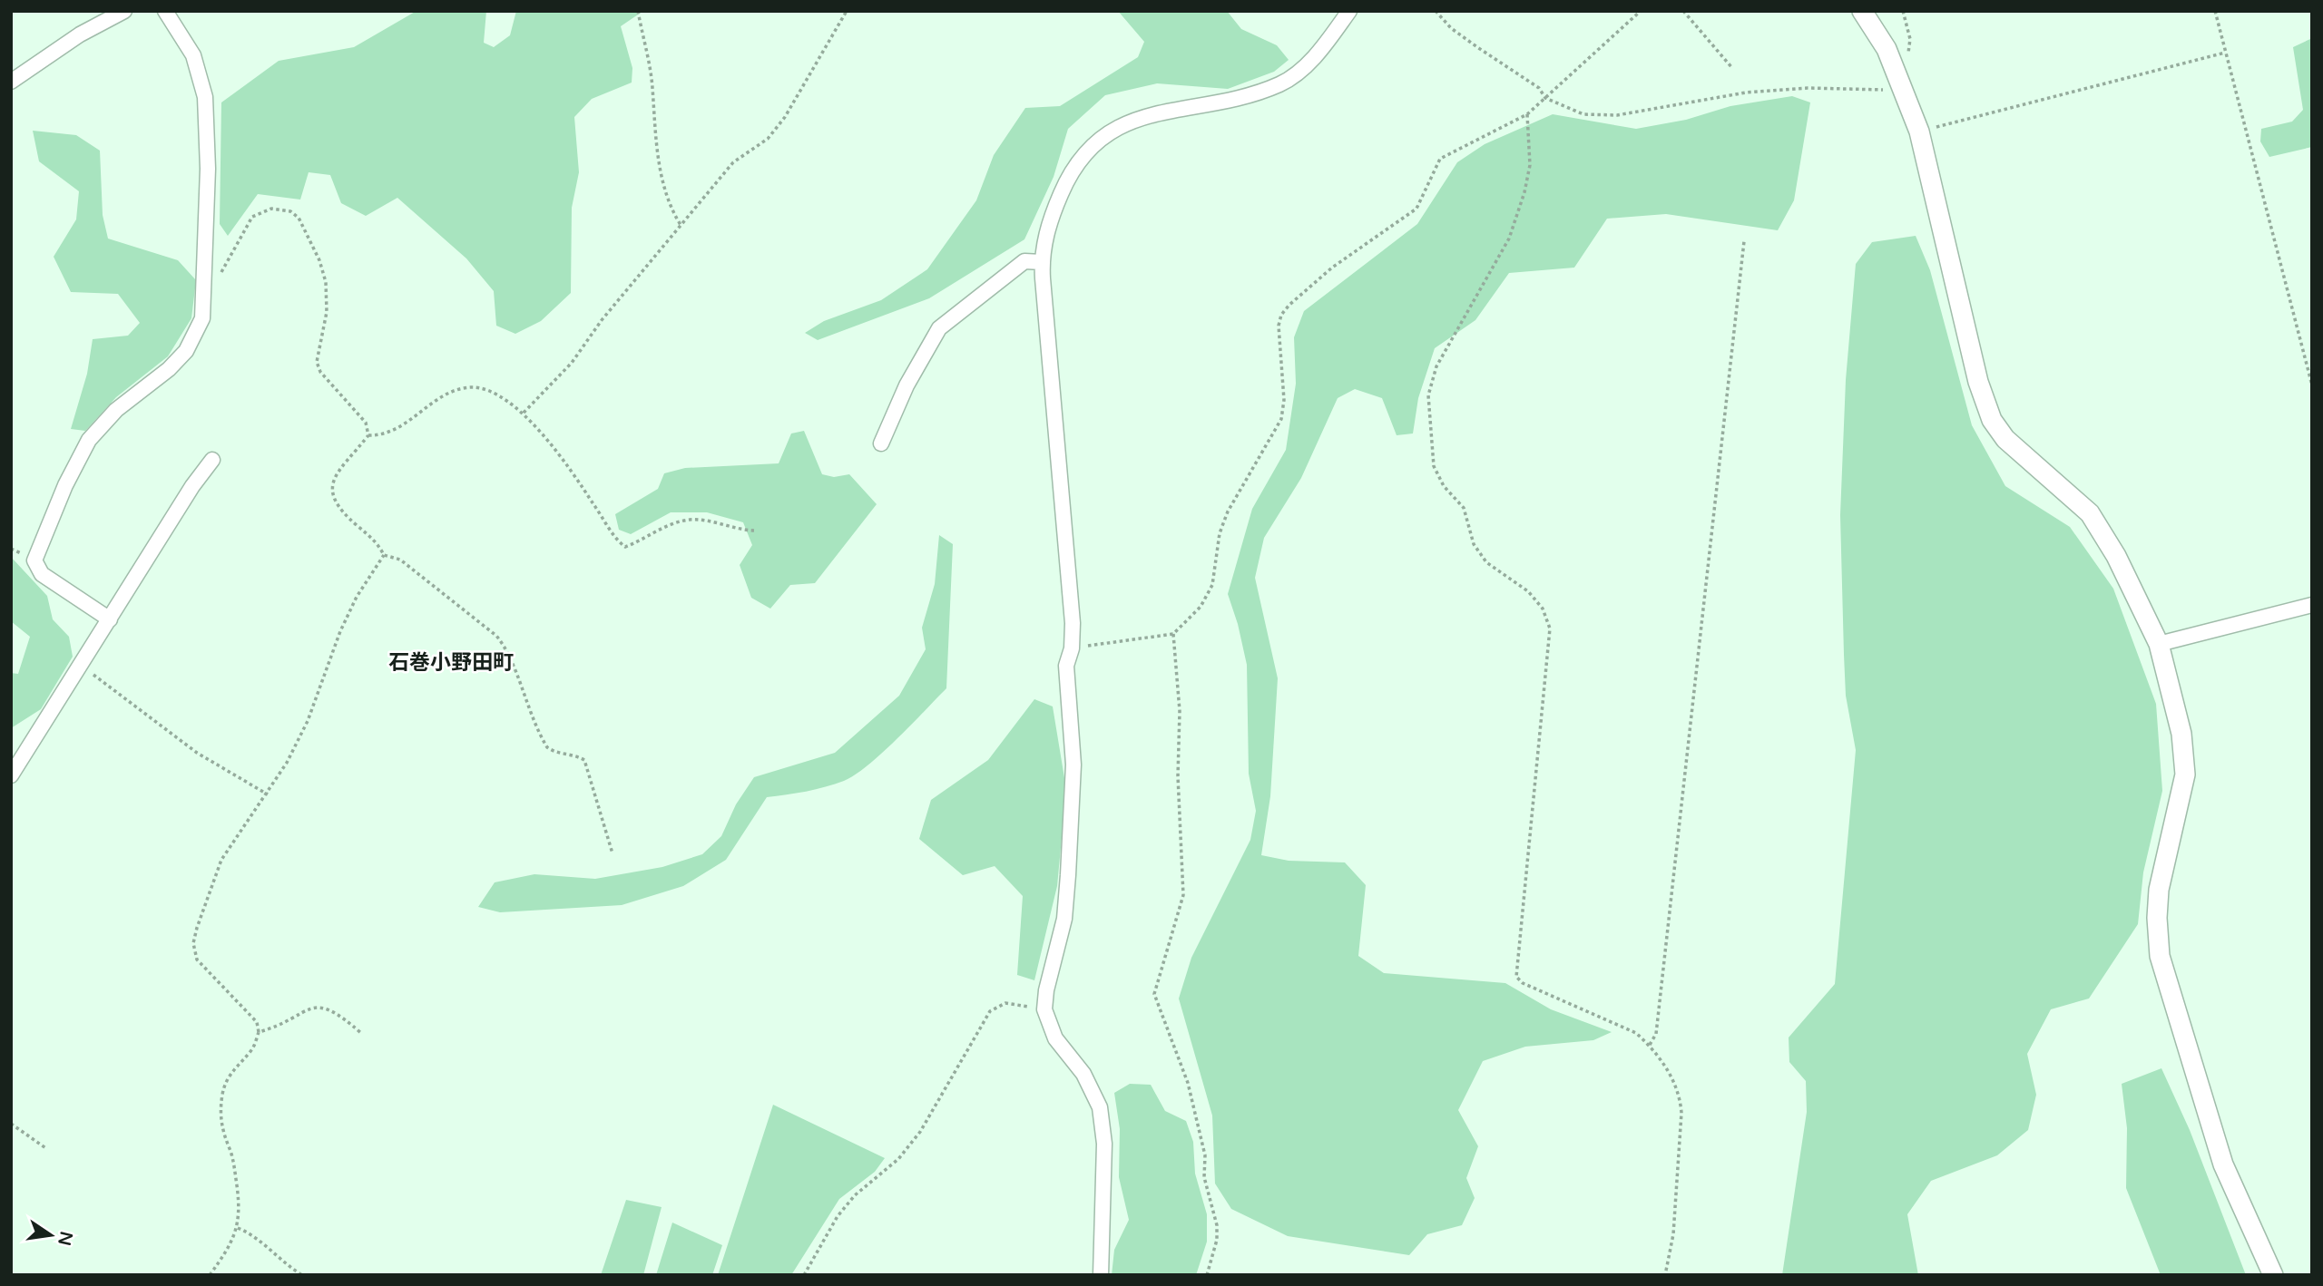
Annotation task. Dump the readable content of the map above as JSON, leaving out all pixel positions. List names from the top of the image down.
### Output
{
  "districts": ["石巻小野田町"],
  "north": "right"
}
